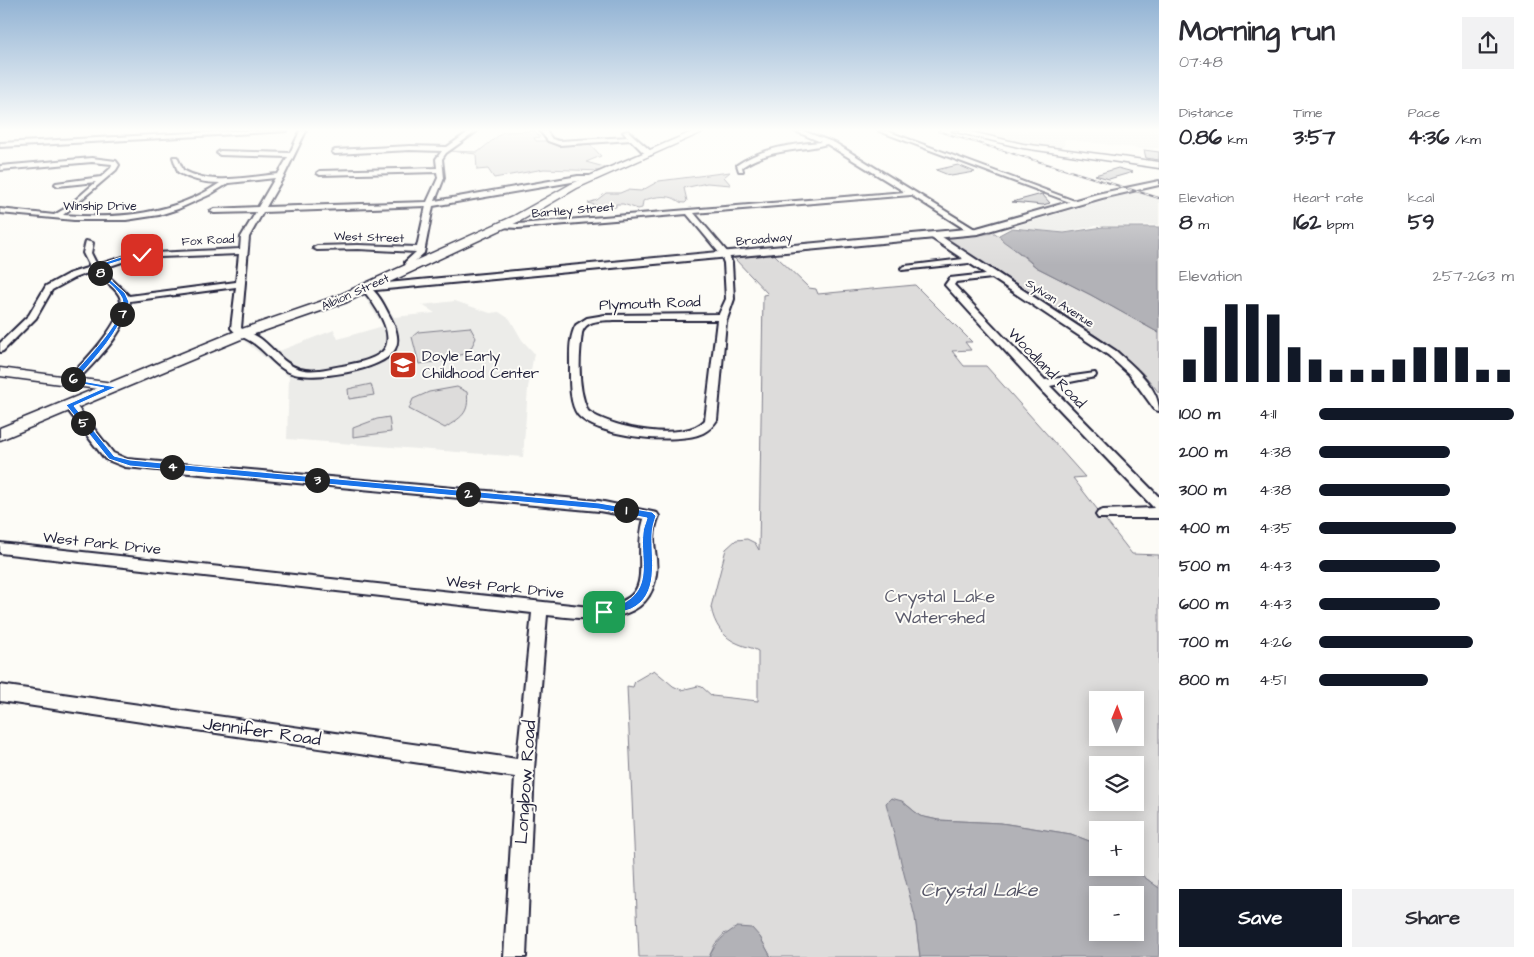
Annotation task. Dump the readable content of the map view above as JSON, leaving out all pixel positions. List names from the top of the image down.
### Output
{
  "streets": {
    "main road": ["Albion Street"],
    "street": [
      "Winship Drive",
      "Bartley Street",
      "West Street",
      "Broadway",
      "Fox Road",
      "Plymouth Road",
      "Sylvan Avenue",
      "Woodland Road",
      "West Park Drive",
      "Jennifer Road",
      "Longbow Road"
    ]
  },
  "crossings": [
    ["Bartley Street", "Albion Street"],
    ["West Street", "Albion Street"],
    ["Broadway", "Albion Street"],
    ["Broadway", "Plymouth Road"],
    ["Broadway", "Sylvan Avenue"],
    ["Albion Street", "West Park Drive"],
    ["Sylvan Avenue", "Woodland Road"],
    ["West Park Drive", "Longbow Road"],
    ["Jennifer Road", "Longbow Road"]
  ],
  "water": ["Crystal Lake"],
  "parks": ["Crystal Lake Watershed"],
  "places": {
    "school or university": ["Doyle Early Childhood Center"]
  },
  "north": "top",
  "page": {
    "heading": ["Morning run", "07:48"],
    "stats": [
      ["Distance", "0.86 km"],
      ["Time", "3:57"],
      ["Pace", "4:36 /km"],
      ["Elevation", "8 m"],
      ["Heart rate", "162 bpm"],
      ["kcal", "59"]
    ],
    "chart": ["Elevation", "257–263 m"],
    "pins": [
      "8",
      "7",
      "6",
      "5",
      "4",
      "3",
      "2",
      "1"
    ],
    "list": [
      {
        "name": "100 m",
        "note": "4:11"
      },
      {
        "name": "200 m",
        "note": "4:38"
      },
      {
        "name": "300 m",
        "note": "4:38"
      },
      {
        "name": "400 m",
        "note": "4:35"
      },
      {
        "name": "500 m",
        "note": "4:43"
      },
      {
        "name": "600 m",
        "note": "4:43"
      },
      {
        "name": "700 m",
        "note": "4:26"
      },
      {
        "name": "800 m",
        "note": "4:51"
      }
    ],
    "map_buttons": ["+", "−"],
    "buttons": ["Save", "Share"]
  }
}
